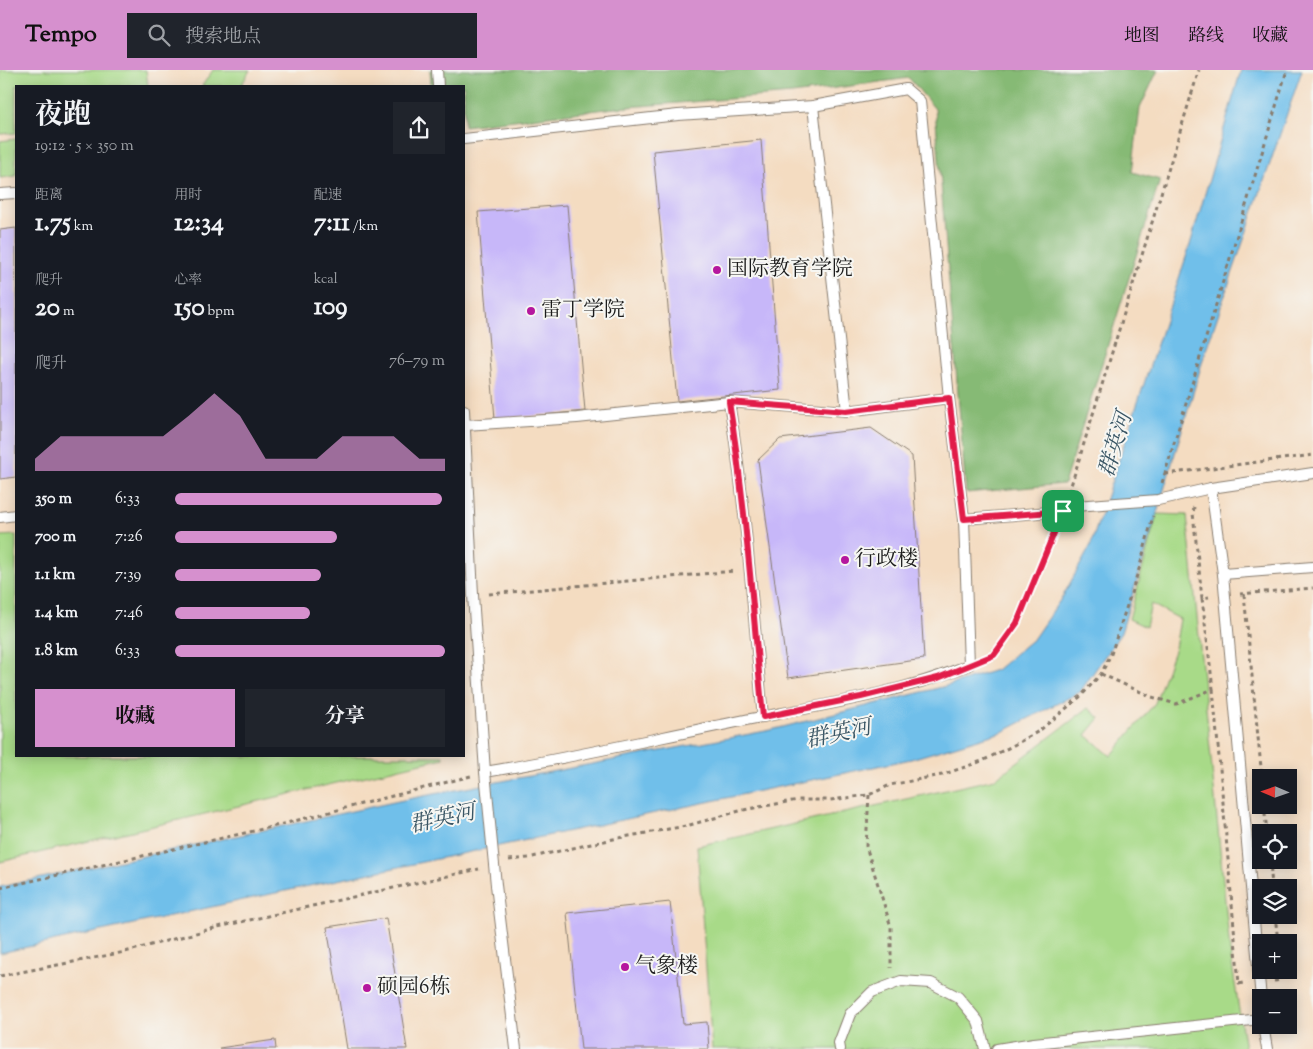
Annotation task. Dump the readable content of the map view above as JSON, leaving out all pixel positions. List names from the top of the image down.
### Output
{
  "water": ["群英河"],
  "places": [
    "国际教育学院",
    "雷丁学院",
    "行政楼",
    "气象楼",
    "硕园6栋"
  ],
  "north": "left",
  "page": {
    "header": "Tempo",
    "search": "搜索地点",
    "nav": ["地图", "路线", "收藏"],
    "heading": ["夜跑", "19:12 · 5 × 350 m"],
    "stats": [
      ["距离", "1.75 km"],
      ["用时", "12:34"],
      ["配速", "7:11 /km"],
      ["爬升", "20 m"],
      ["心率", "150 bpm"],
      ["kcal", "109"]
    ],
    "chart": ["爬升", "76–79 m"],
    "list": [
      {
        "name": "350 m",
        "note": "6:33"
      },
      {
        "name": "700 m",
        "note": "7:26"
      },
      {
        "name": "1.1 km",
        "note": "7:39"
      },
      {
        "name": "1.4 km",
        "note": "7:46"
      },
      {
        "name": "1.8 km",
        "note": "6:33"
      }
    ],
    "buttons": ["收藏", "分享"],
    "map_buttons": ["+", "−"]
  }
}
